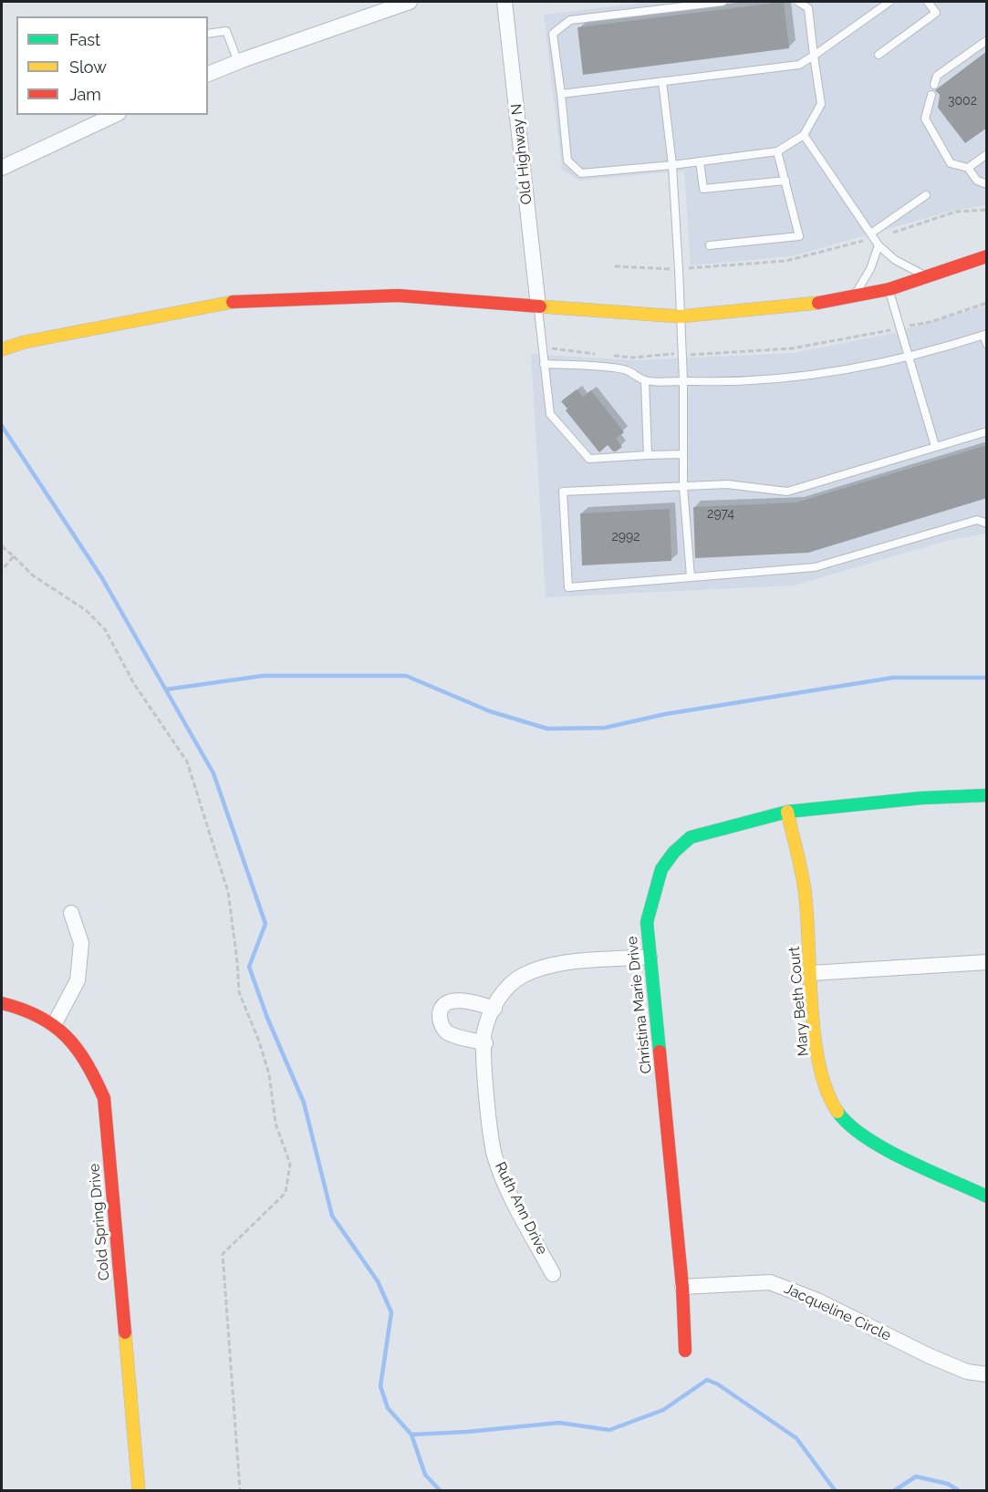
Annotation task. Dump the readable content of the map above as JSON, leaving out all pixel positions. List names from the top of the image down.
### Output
{
  "streets": {
    "street": [
      "Old Highway N",
      "Mary Beth Court",
      "Christina Marie Drive",
      "Ruth Ann Drive",
      "Cold Spring Drive",
      "Jacqueline Circle"
    ]
  },
  "crossings": [
    ["Mary Beth Court", "Christina Marie Drive"],
    ["Christina Marie Drive", "Ruth Ann Drive"],
    ["Christina Marie Drive", "Jacqueline Circle"]
  ],
  "house_numbers": ["3002", "2974", "2992"],
  "legend": ["Fast", "Slow", "Jam"]
}
